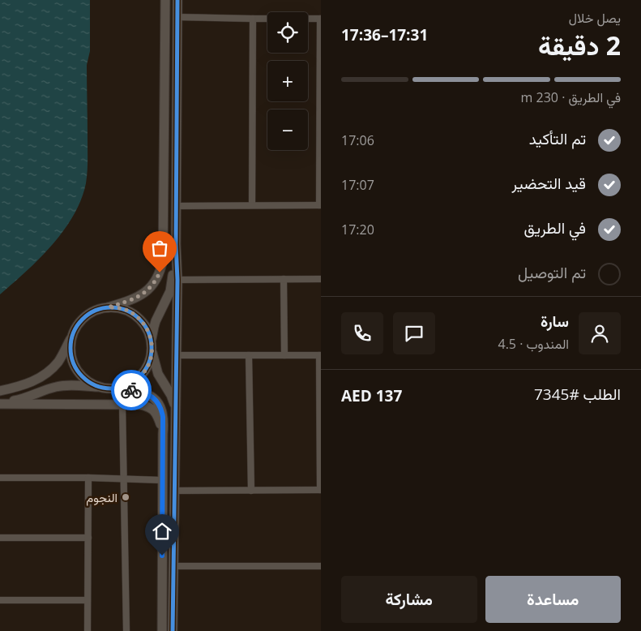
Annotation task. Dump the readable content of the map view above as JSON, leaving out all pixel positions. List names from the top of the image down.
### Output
{
  "places": ["النجوم"],
  "page": {
    "heading": ["2 دقيقة", "يصل خلال", "17:31–17:36"],
    "panel": [
      "سارة",
      "المندوب · 4.5",
      "الطلب #7345",
      "AED 137"
    ],
    "map_buttons": ["+", "−"],
    "bar": "في الطريق · 230 m",
    "list": [
      ["تم التأكيد", "17:06"],
      ["قيد التحضير", "17:07"],
      ["في الطريق", "17:20"],
      "تم التوصيل"
    ],
    "buttons": ["مساعدة", "مشاركة"]
  }
}
